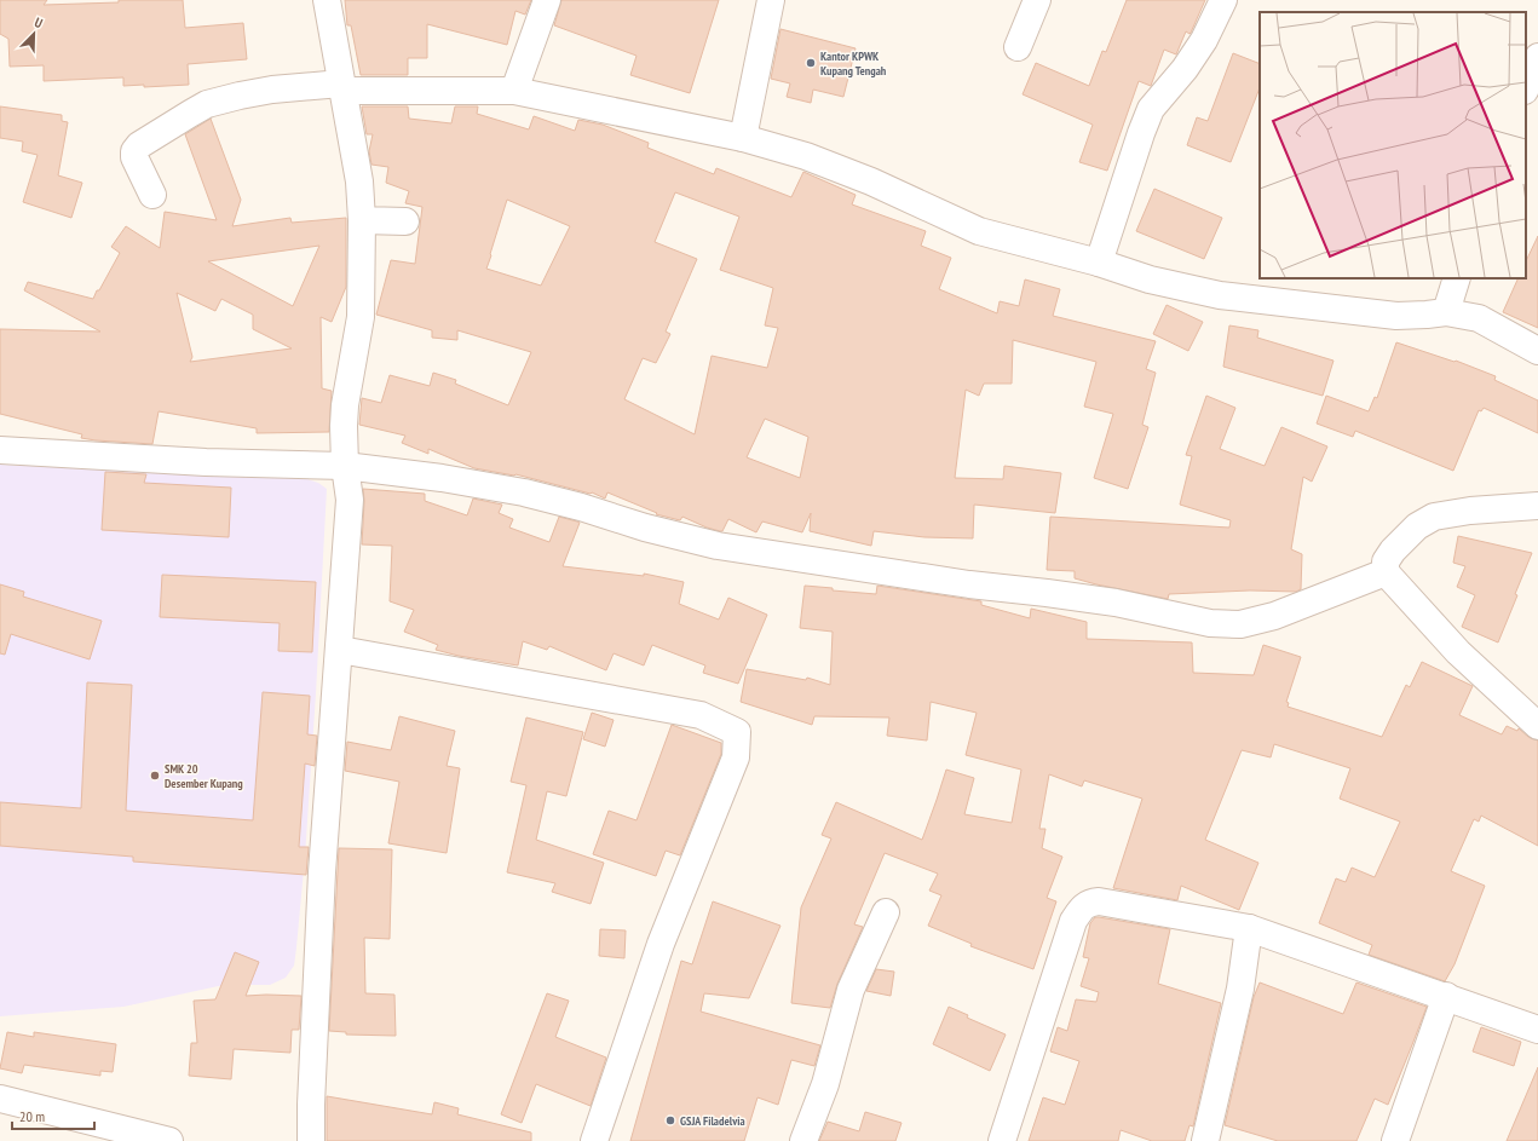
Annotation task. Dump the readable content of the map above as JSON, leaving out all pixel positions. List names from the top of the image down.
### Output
{
  "places": ["Kantor KPWK Kupang Tengah", "SMK 20 Desember Kupang", "GSJA Filadelvia"],
  "scale_bar": "20 m",
  "north": "top right"
}
